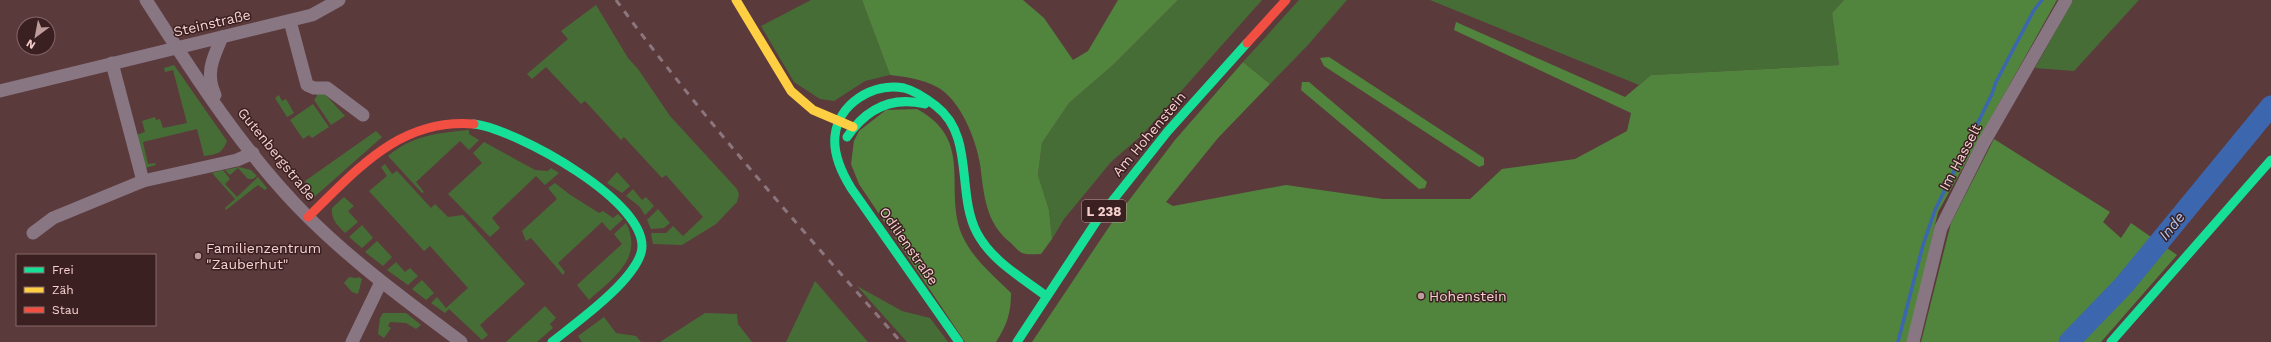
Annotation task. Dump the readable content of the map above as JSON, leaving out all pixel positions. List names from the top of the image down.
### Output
{
  "streets": {
    "main road": [
      "Am Hohenstein",
      "Gutenbergstraße",
      "L 238",
      "Odilienstraße"
    ],
    "street": ["Steinstraße", "Im Hasselt"]
  },
  "crossings": [
    ["Steinstraße", "Gutenbergstraße"]
  ],
  "water": ["Inde"],
  "places": ["Familienzentrum \"Zauberhut\"", "Hohenstein"],
  "legend": ["Frei", "Zäh", "Stau"],
  "north": "bottom left"
}
